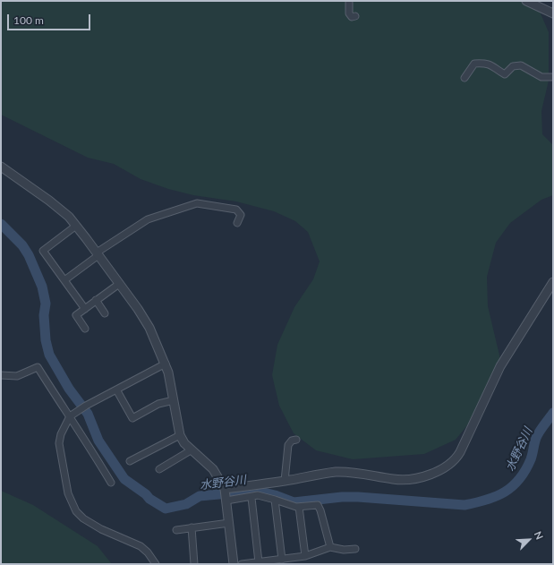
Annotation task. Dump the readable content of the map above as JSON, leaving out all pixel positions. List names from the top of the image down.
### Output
{
  "water": ["水野谷川"],
  "scale_bar": "100 m",
  "north": "top right"
}
